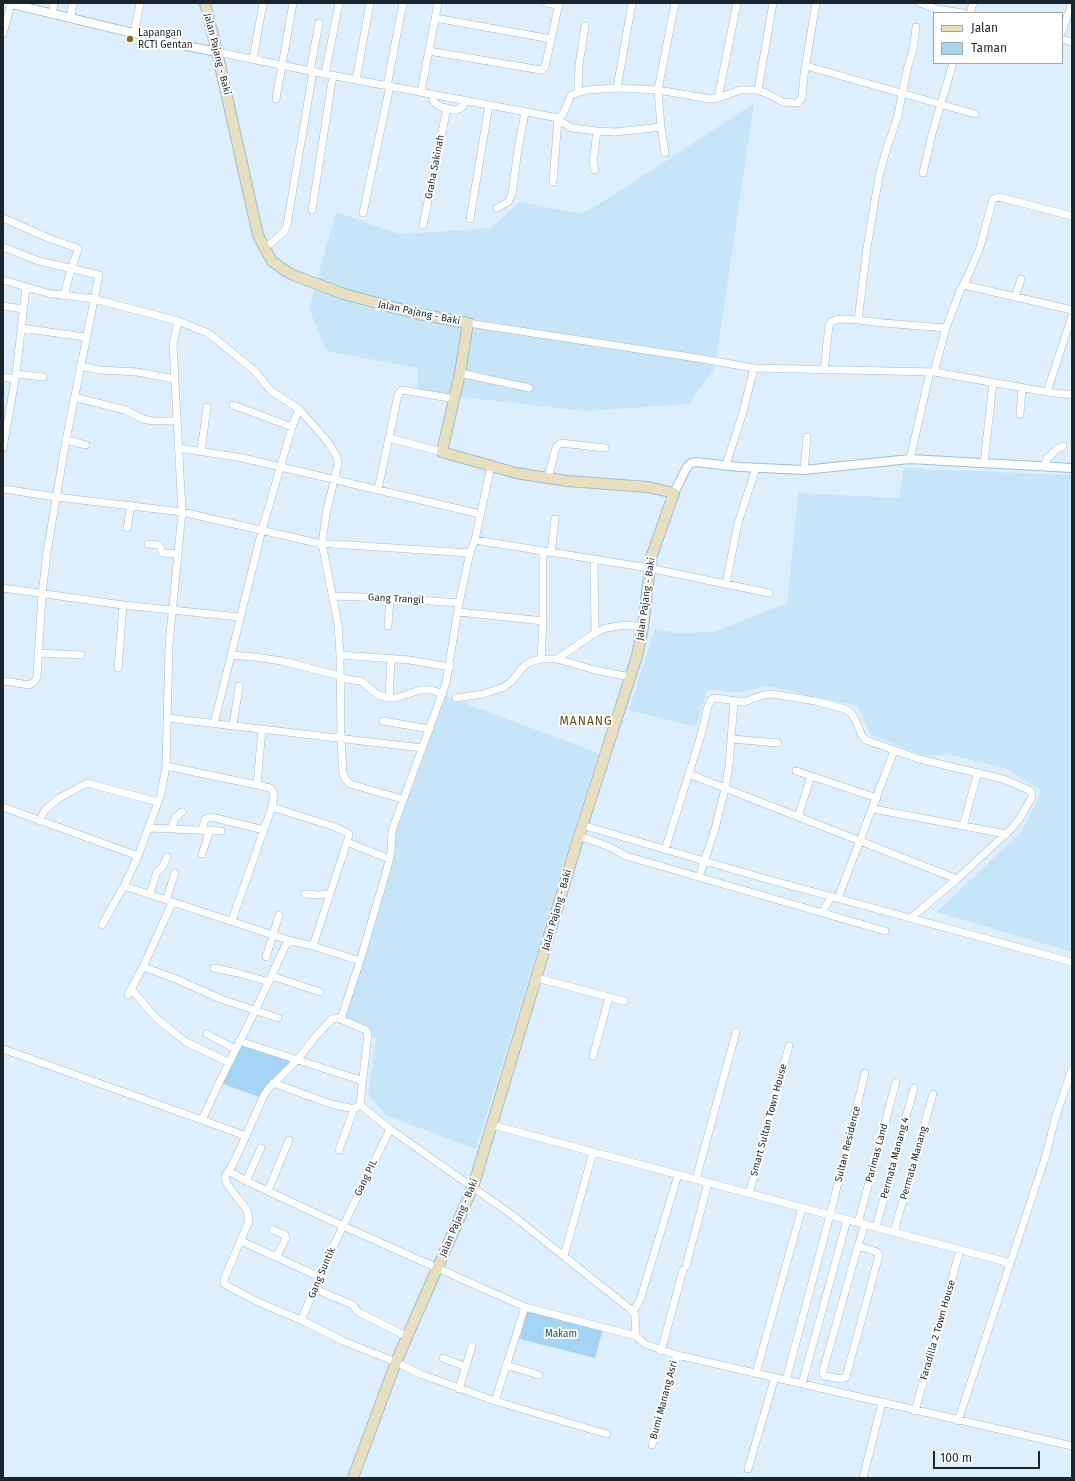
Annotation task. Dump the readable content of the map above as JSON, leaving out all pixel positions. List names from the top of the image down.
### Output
{
  "streets": {
    "main road": ["Jalan Pajang - Baki"],
    "street": [
      "Graha Sakinah",
      "Gang Trangil",
      "Smart Sultan Town House",
      "Sultan Residence",
      "Parimas Land",
      "Permata Manang 4",
      "Permata Manang",
      "Gang PIL",
      "Gang Suntik",
      "Faradilla 2 Town House",
      "Bumi Manang Asri"
    ]
  },
  "crossings": [
    ["Gang PIL", "Gang Suntik"]
  ],
  "districts": ["MANANG"],
  "parks": ["Makam"],
  "places": ["Lapangan RCTI Gentan"],
  "legend": ["Jalan", "Taman"],
  "scale_bar": "100 m"
}
